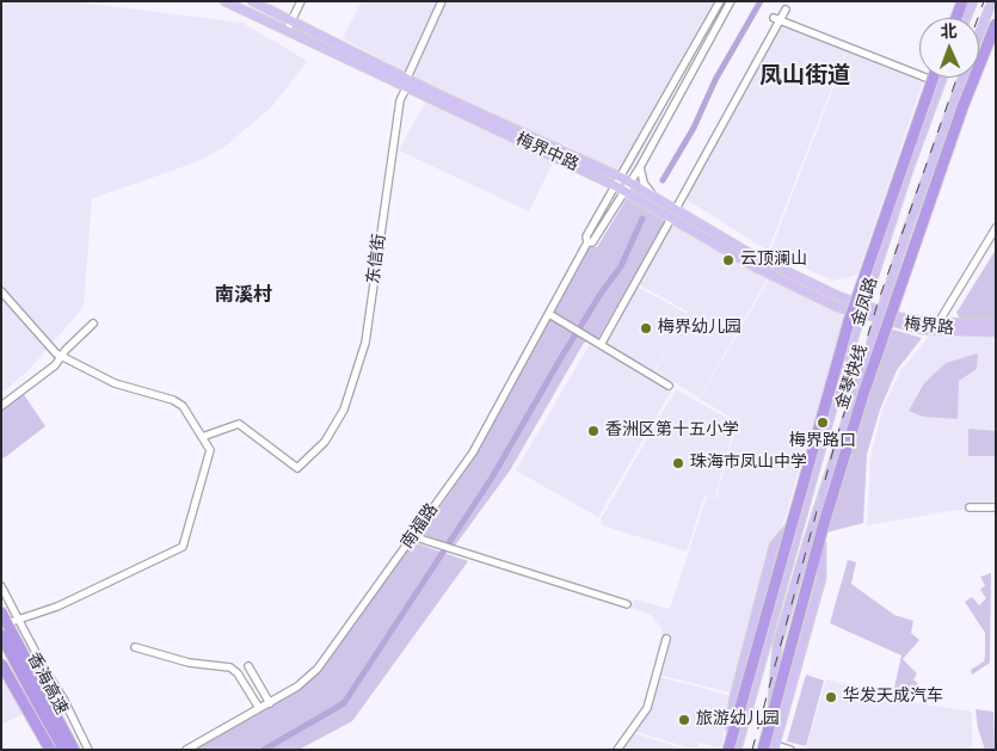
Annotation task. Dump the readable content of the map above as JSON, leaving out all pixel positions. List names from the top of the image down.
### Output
{
  "streets": {
    "highway": ["金琴快线", "香海高速"],
    "main road": ["梅界中路", "金凤路", "梅界路"],
    "street": ["东信街", "南福路"]
  },
  "crossings": [
    ["梅界中路", "东信街"],
    ["梅界中路", "金凤路"],
    ["梅界中路", "梅界路"],
    ["金凤路", "梅界路"],
    ["金凤路", "金琴快线"]
  ],
  "districts": ["凤山街道", "南溪村"],
  "places": [
    "云顶澜山",
    "梅界幼儿园",
    "梅界路口",
    "香洲区第十五小学",
    "珠海市凤山中学",
    "华发天成汽车",
    "旅游幼儿园"
  ],
  "north": "top"
}
